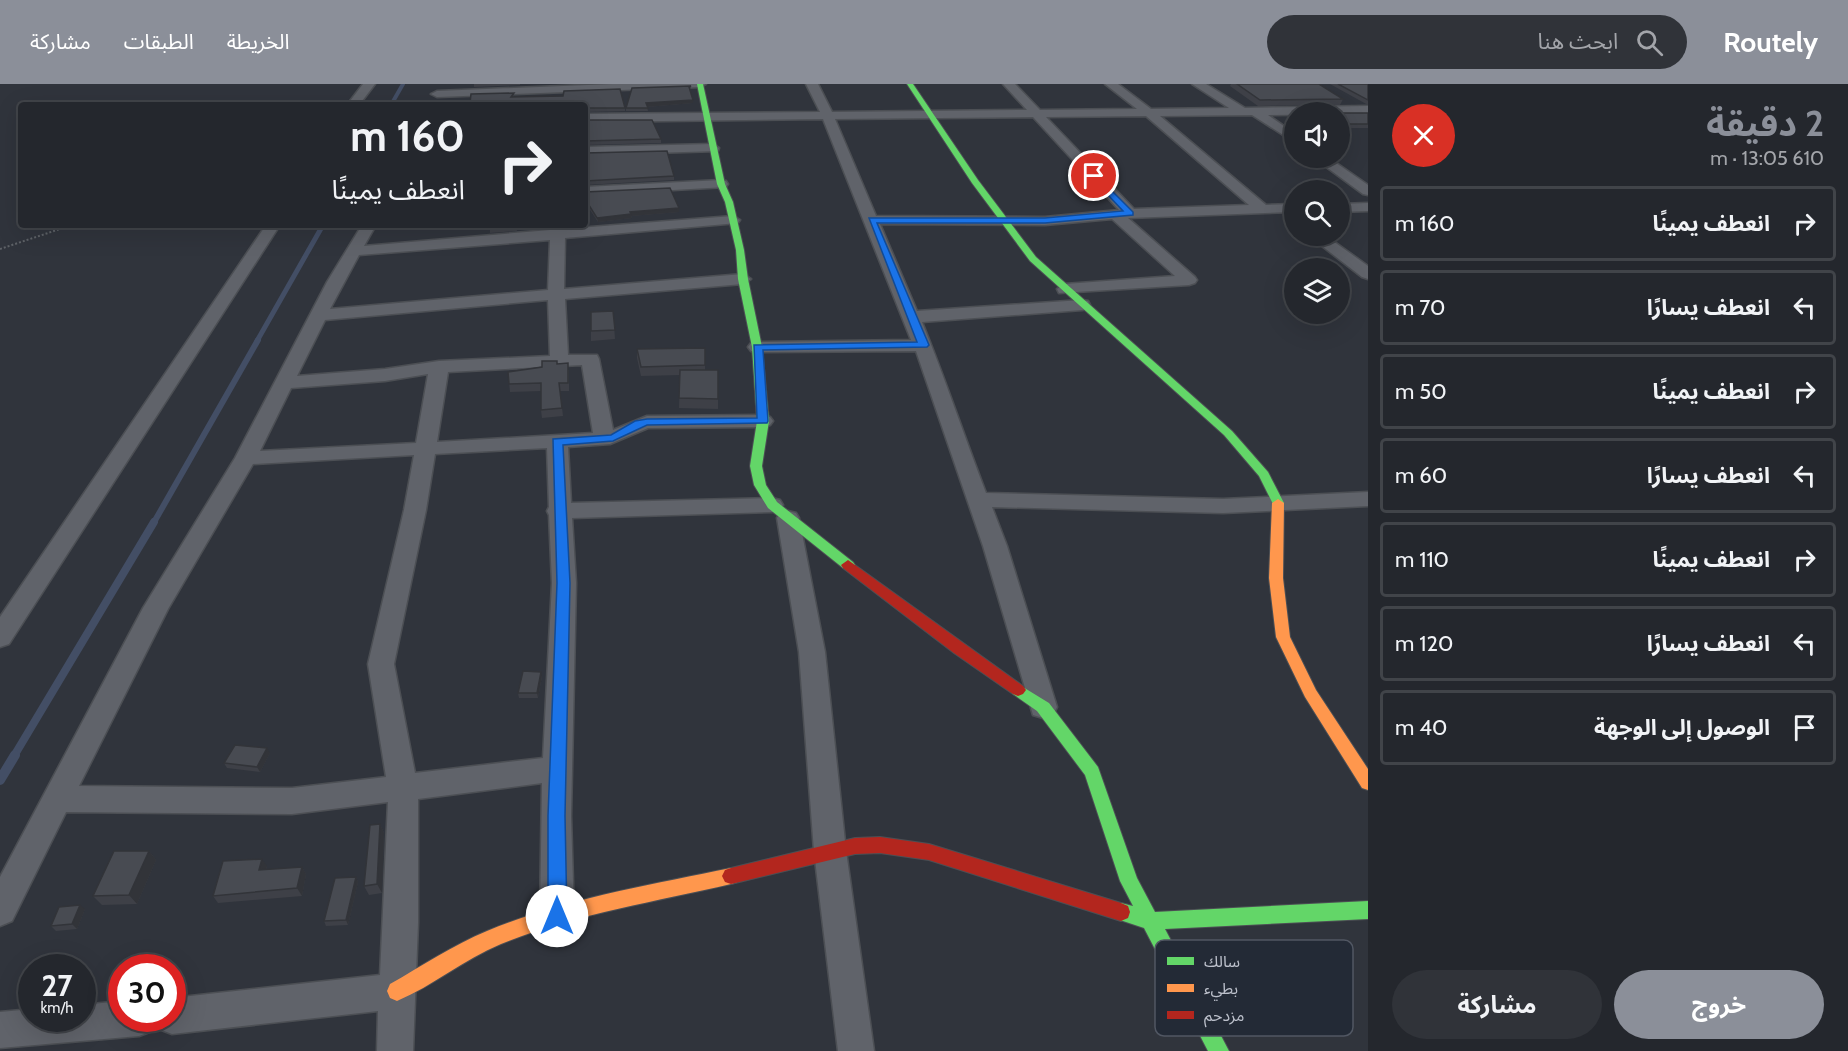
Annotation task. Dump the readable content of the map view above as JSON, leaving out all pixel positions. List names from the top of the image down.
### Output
{
  "legend": ["سالك", "بطيء", "مزدحم"],
  "page": {
    "header": "Routely",
    "search": "ابحث هنا",
    "nav": ["الخريطة", "الطبقات", "مشاركة"],
    "heading": ["2 دقيقة", "610 m · 13:05"],
    "turn": ["160 m", "انعطف يمينًا"],
    "list": [
      {
        "name": "انعطف يمينًا",
        "value": "160 m"
      },
      {
        "name": "انعطف يسارًا",
        "value": "70 m"
      },
      {
        "name": "انعطف يمينًا",
        "value": "50 m"
      },
      {
        "name": "انعطف يسارًا",
        "value": "60 m"
      },
      {
        "name": "انعطف يمينًا",
        "value": "110 m"
      },
      {
        "name": "انعطف يسارًا",
        "value": "120 m"
      },
      {
        "name": "الوصول إلى الوجهة",
        "value": "40 m"
      }
    ],
    "speed": "27 km/h",
    "limit": "30",
    "buttons": ["خروج", "مشاركة"]
  }
}
